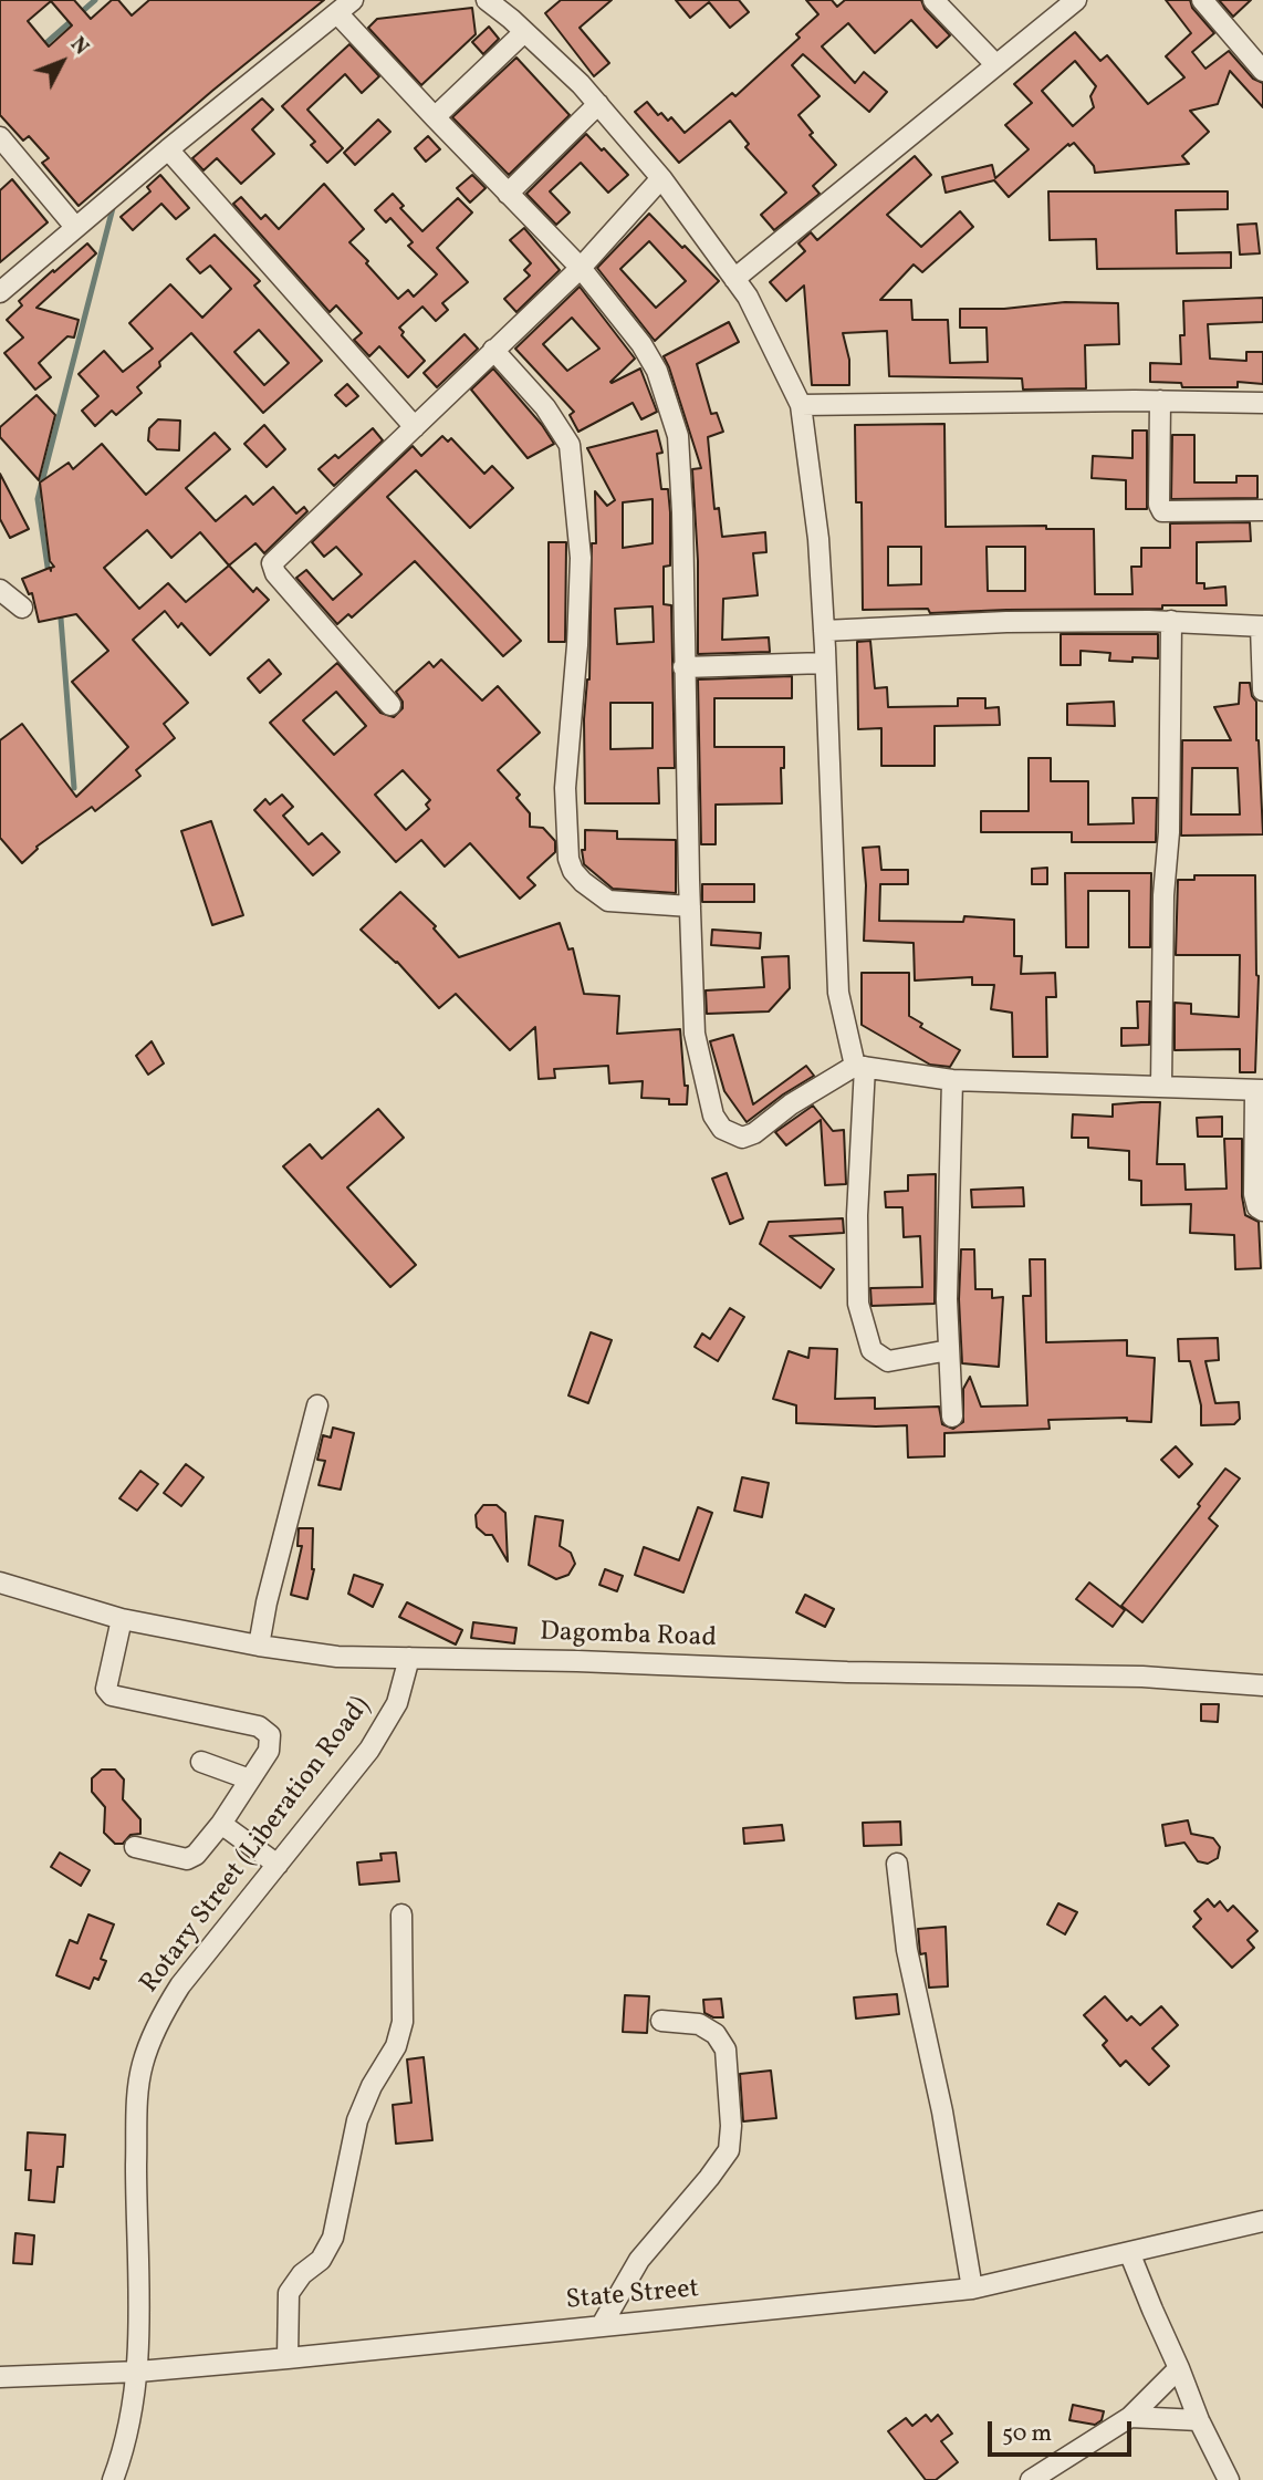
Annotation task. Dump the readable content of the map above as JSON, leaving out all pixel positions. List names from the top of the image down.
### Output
{
  "streets": {
    "street": ["Dagomba Road", "Rotary Street (Liberation Road)", "State Street"]
  },
  "crossings": [
    ["Dagomba Road", "Rotary Street (Liberation Road)"],
    ["Rotary Street (Liberation Road)", "State Street"]
  ],
  "scale_bar": "50 m",
  "north": "top right"
}
